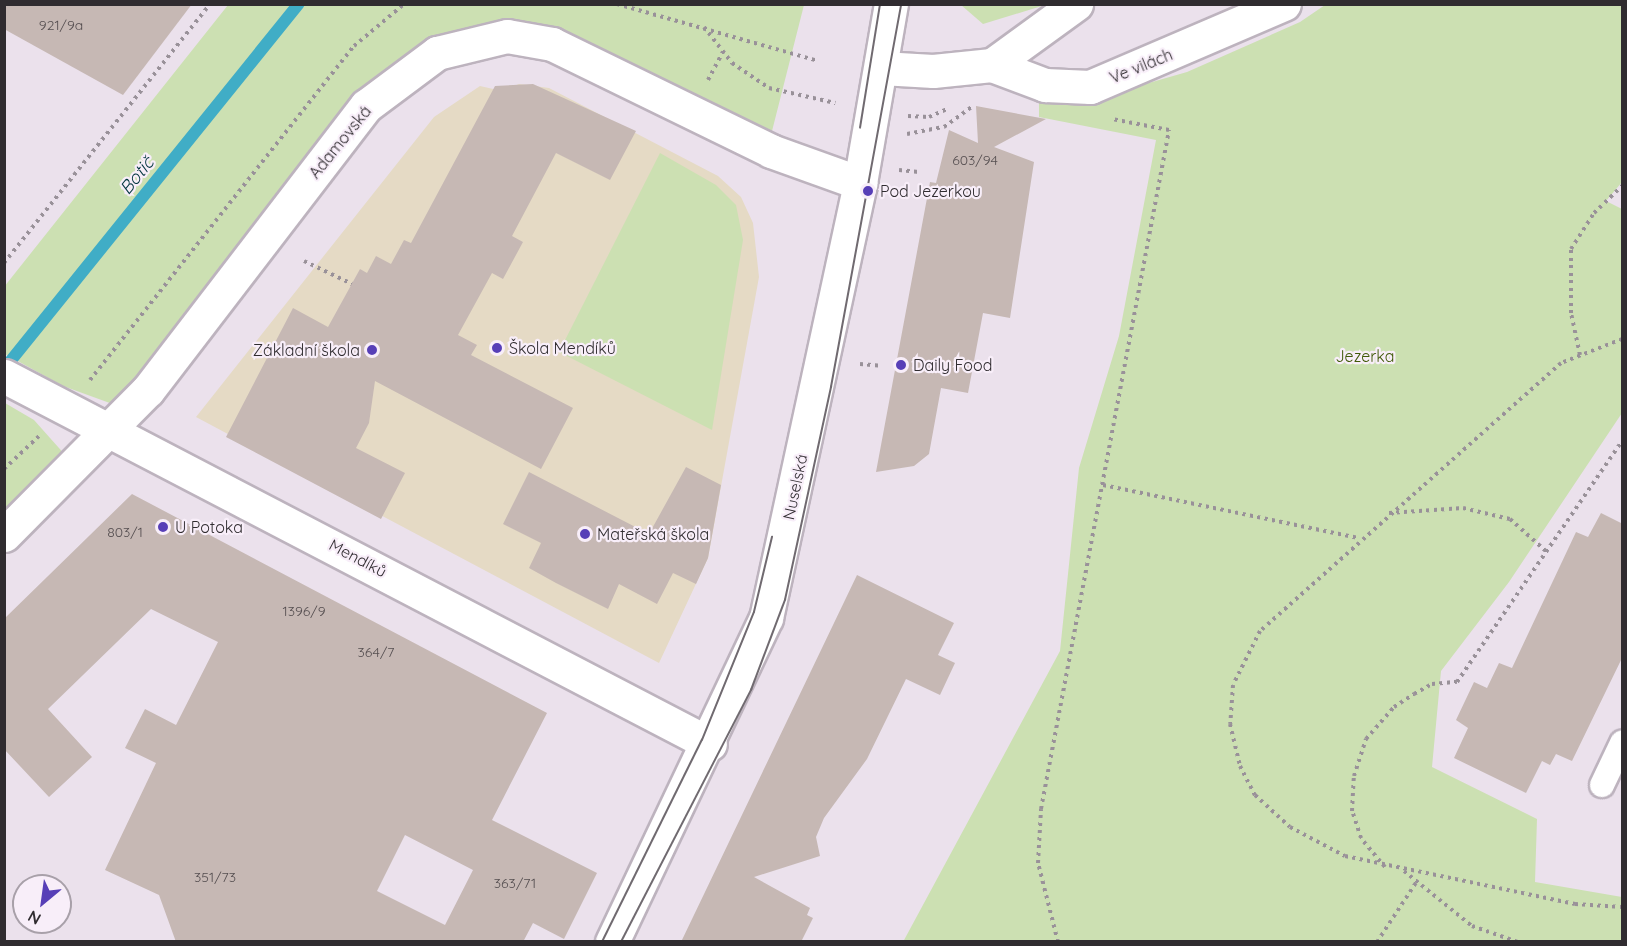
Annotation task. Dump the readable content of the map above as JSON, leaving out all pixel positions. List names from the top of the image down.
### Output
{
  "streets": {
    "street": [
      "Ve vilách",
      "Adamovská",
      "Nuselská",
      "Mendíků"
    ]
  },
  "crossings": [
    ["Adamovská", "Nuselská"],
    ["Adamovská", "Mendíků"],
    ["Nuselská", "Mendíků"]
  ],
  "water": ["Botič"],
  "parks": ["Jezerka"],
  "places": [
    "Pod Jezerkou",
    "Škola Mendíků",
    "Základní škola",
    "Daily Food",
    "U Potoka",
    "Mateřská škola"
  ],
  "house_numbers": [
    "921/9a",
    "603/94",
    "803/1",
    "1396/9",
    "364/7",
    "351/73",
    "363/71"
  ],
  "north": "bottom left"
}
